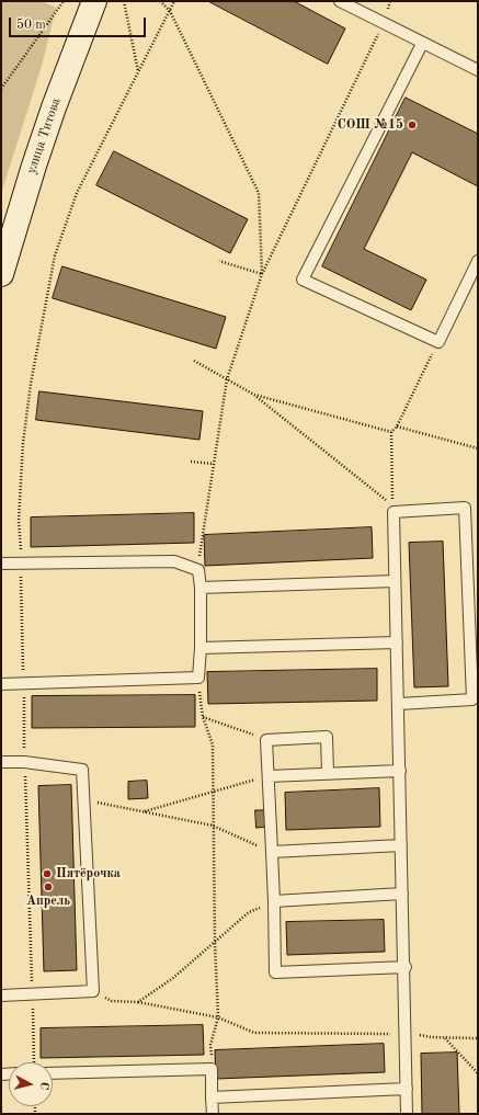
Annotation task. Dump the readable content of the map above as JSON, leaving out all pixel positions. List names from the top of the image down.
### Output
{
  "streets": {
    "main road": ["улица Титова"]
  },
  "places": ["СОШ №15", "Пятёрочка", "Апрель"],
  "scale_bar": "50 m",
  "north": "right"
}
